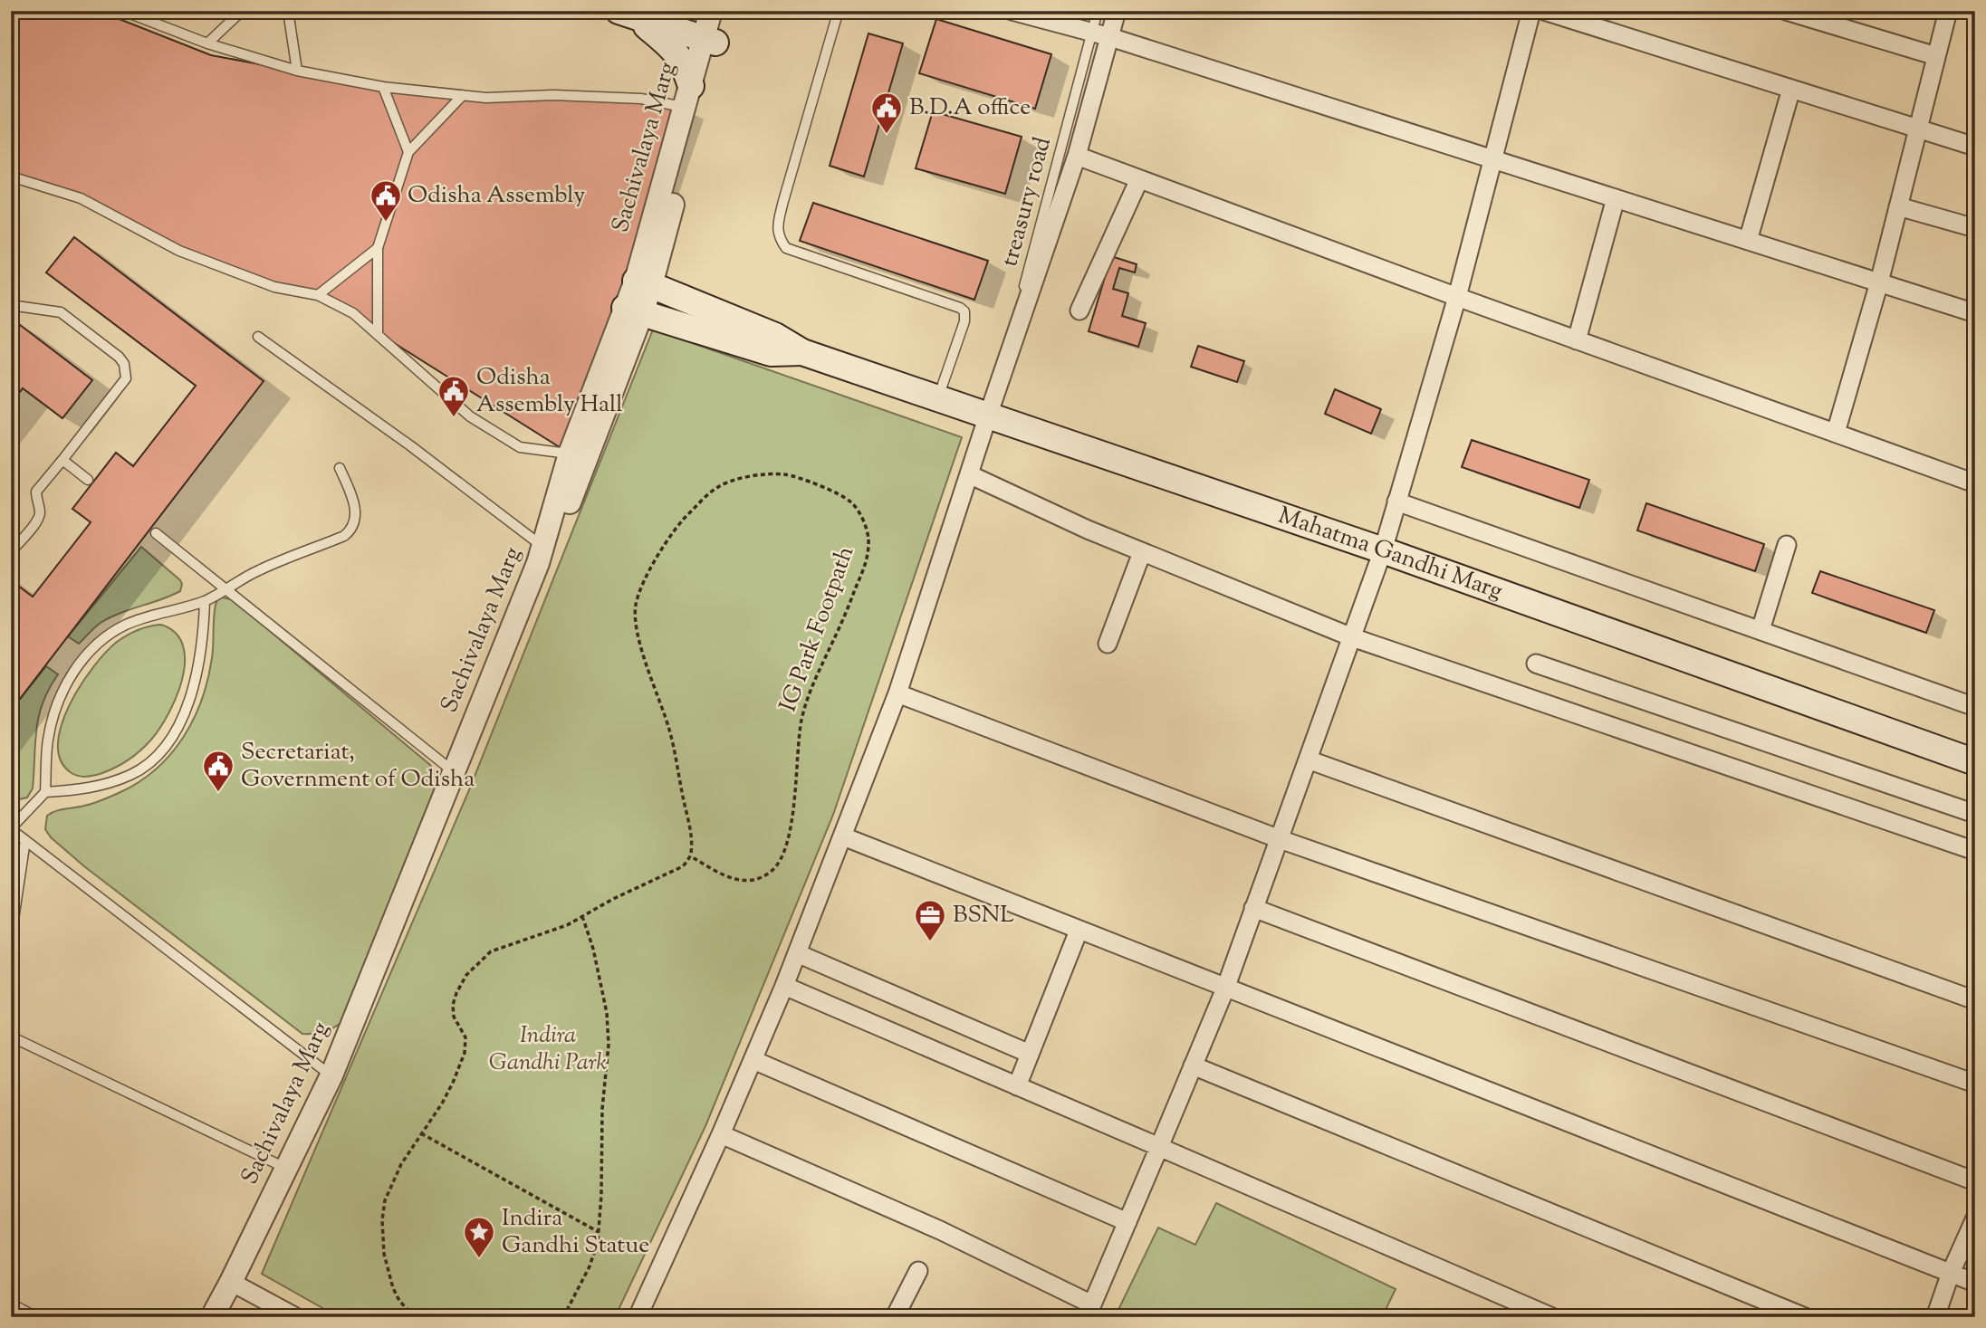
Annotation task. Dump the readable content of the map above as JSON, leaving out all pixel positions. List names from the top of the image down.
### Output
{
  "streets": {
    "main road": ["Mahatma Gandhi Marg"],
    "street": ["Sachivalaya Marg"],
    "lane": ["treasury road"],
    "path": ["IG Park Footpath"]
  },
  "crossings": [
    ["Sachivalaya Marg", "Mahatma Gandhi Marg"],
    ["treasury road", "Mahatma Gandhi Marg"]
  ],
  "parks": ["Indira Gandhi Park"],
  "places": {
    "public building": [
      "B.D.A office",
      "Odisha Assembly",
      "Odisha Assembly Hall",
      "Secretariat, Government of Odisha"
    ],
    "office": ["BSNL"],
    "place": ["Indira Gandhi Statue"]
  }
}
